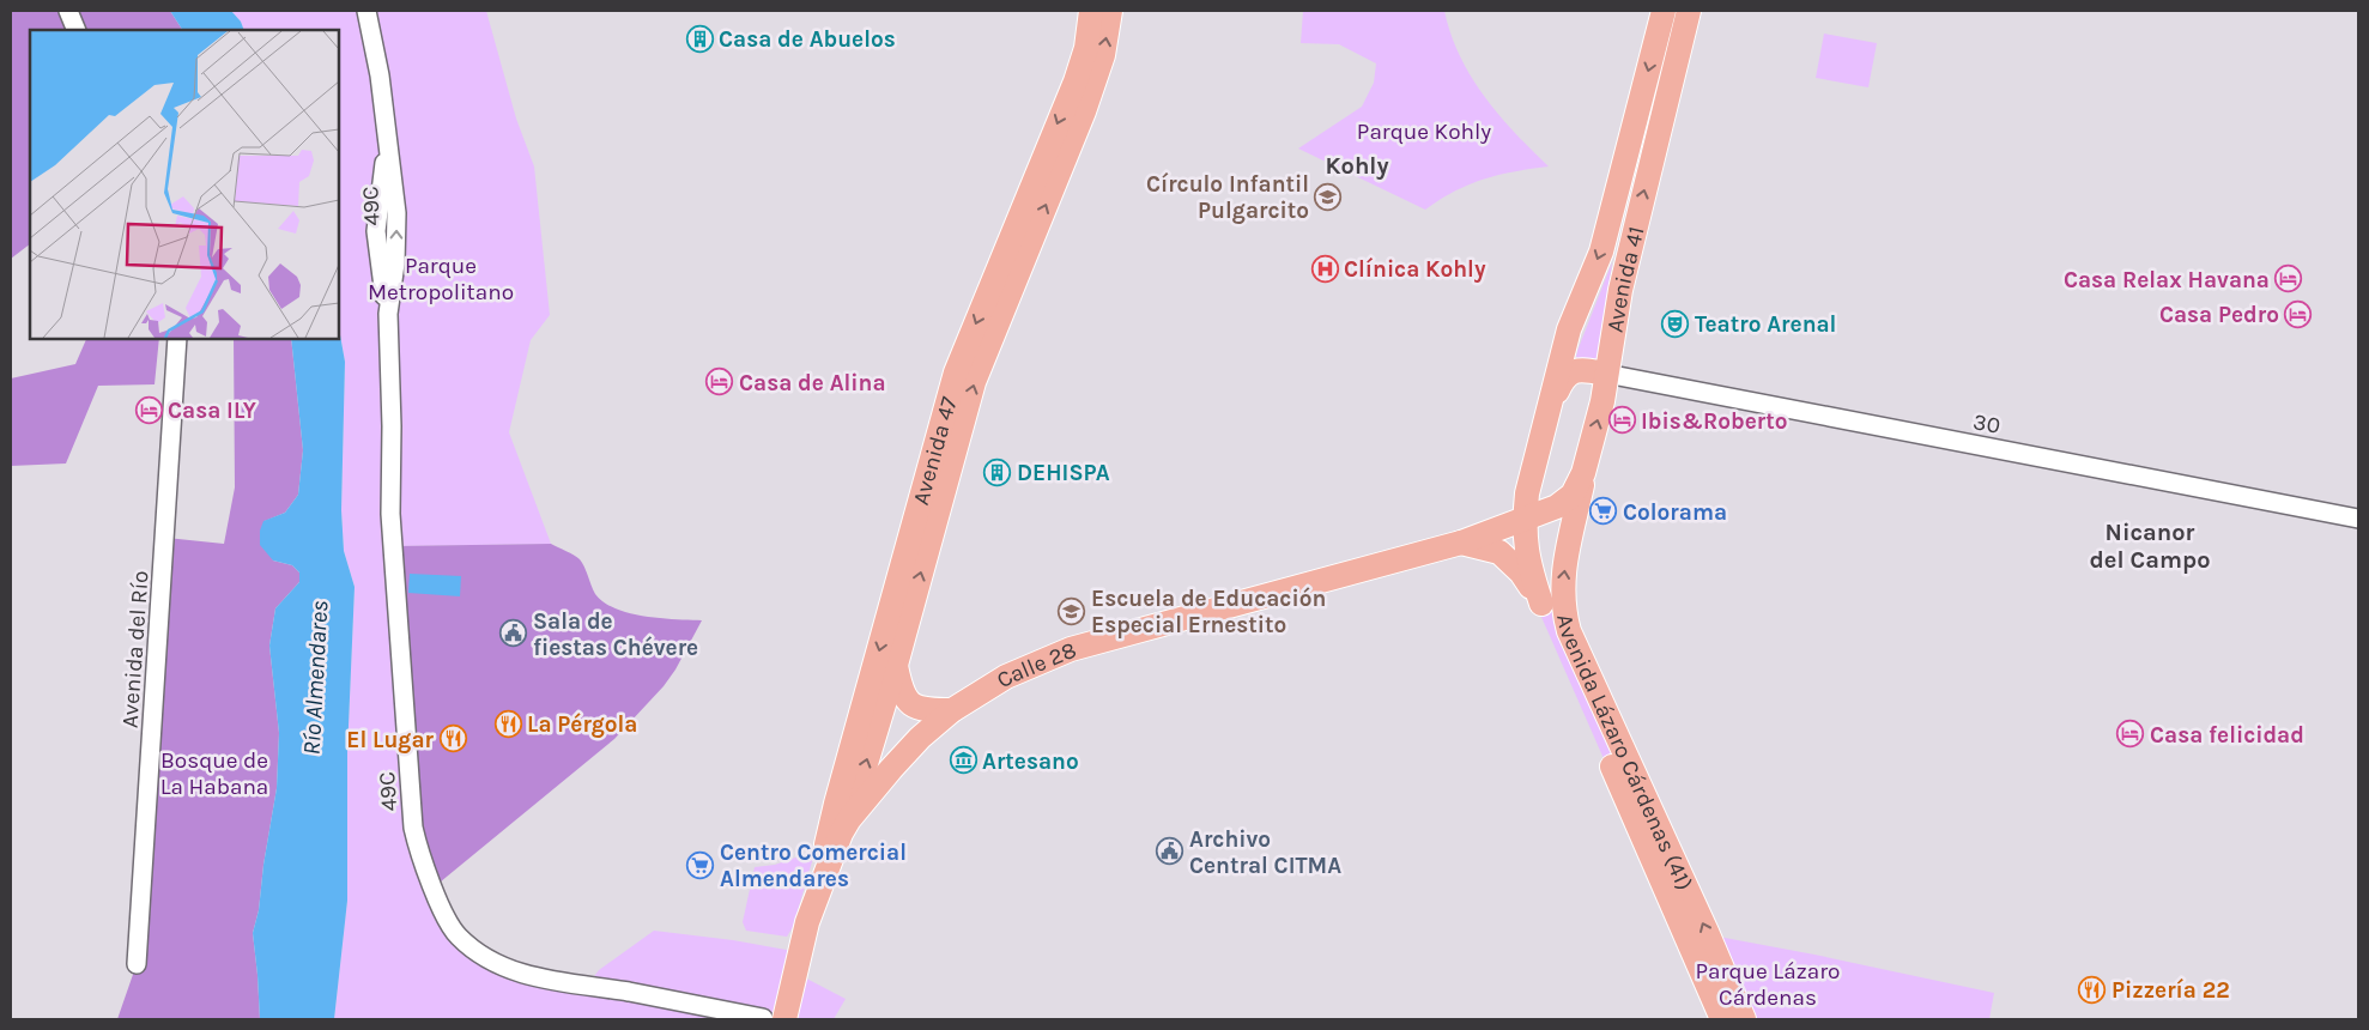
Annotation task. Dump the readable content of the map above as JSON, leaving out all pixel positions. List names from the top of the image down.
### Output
{
  "streets": {
    "main road": [
      "Avenida 41",
      "Avenida 47",
      "Calle 28",
      "Avenida Lázaro Cárdenas (41)"
    ],
    "street": ["49C", "30", "Avenida del Río"]
  },
  "crossings": [
    ["49C", "Calle 28"],
    ["Avenida 41", "30"],
    ["Avenida 41", "Calle 28"],
    ["Avenida 41", "Avenida Lázaro Cárdenas (41)"],
    ["Avenida 47", "Calle 28"],
    ["Calle 28", "Avenida Lázaro Cárdenas (41)"]
  ],
  "districts": ["Kohly", "Nicanor del Campo"],
  "water": ["Río Almendares"],
  "parks": [
    "Parque Kohly",
    "Parque Metropolitano",
    "Bosque de La Habana",
    "Parque Lázaro Cárdenas"
  ],
  "places": {
    "building": ["Casa de Abuelos", "DEHISPA"],
    "school or university": ["Círculo Infantil Pulgarcito", "Escuela de Educación Especial Ernestito"],
    "hospital": ["Clínica Kohly"],
    "hotel": [
      "Casa Relax Havana",
      "Casa Pedro",
      "Casa de Alina",
      "Casa ILY",
      "Ibis&Roberto",
      "Casa felicidad"
    ],
    "theatre": ["Teatro Arenal"],
    "supermarket": ["Colorama", "Centro Comercial Almendares"],
    "public building": ["Sala de fiestas Chévere", "Archivo Central CITMA"],
    "restaurant": ["La Pérgola", "El Lugar", "Pizzería 22"],
    "museum": ["Artesano"]
  }
}
